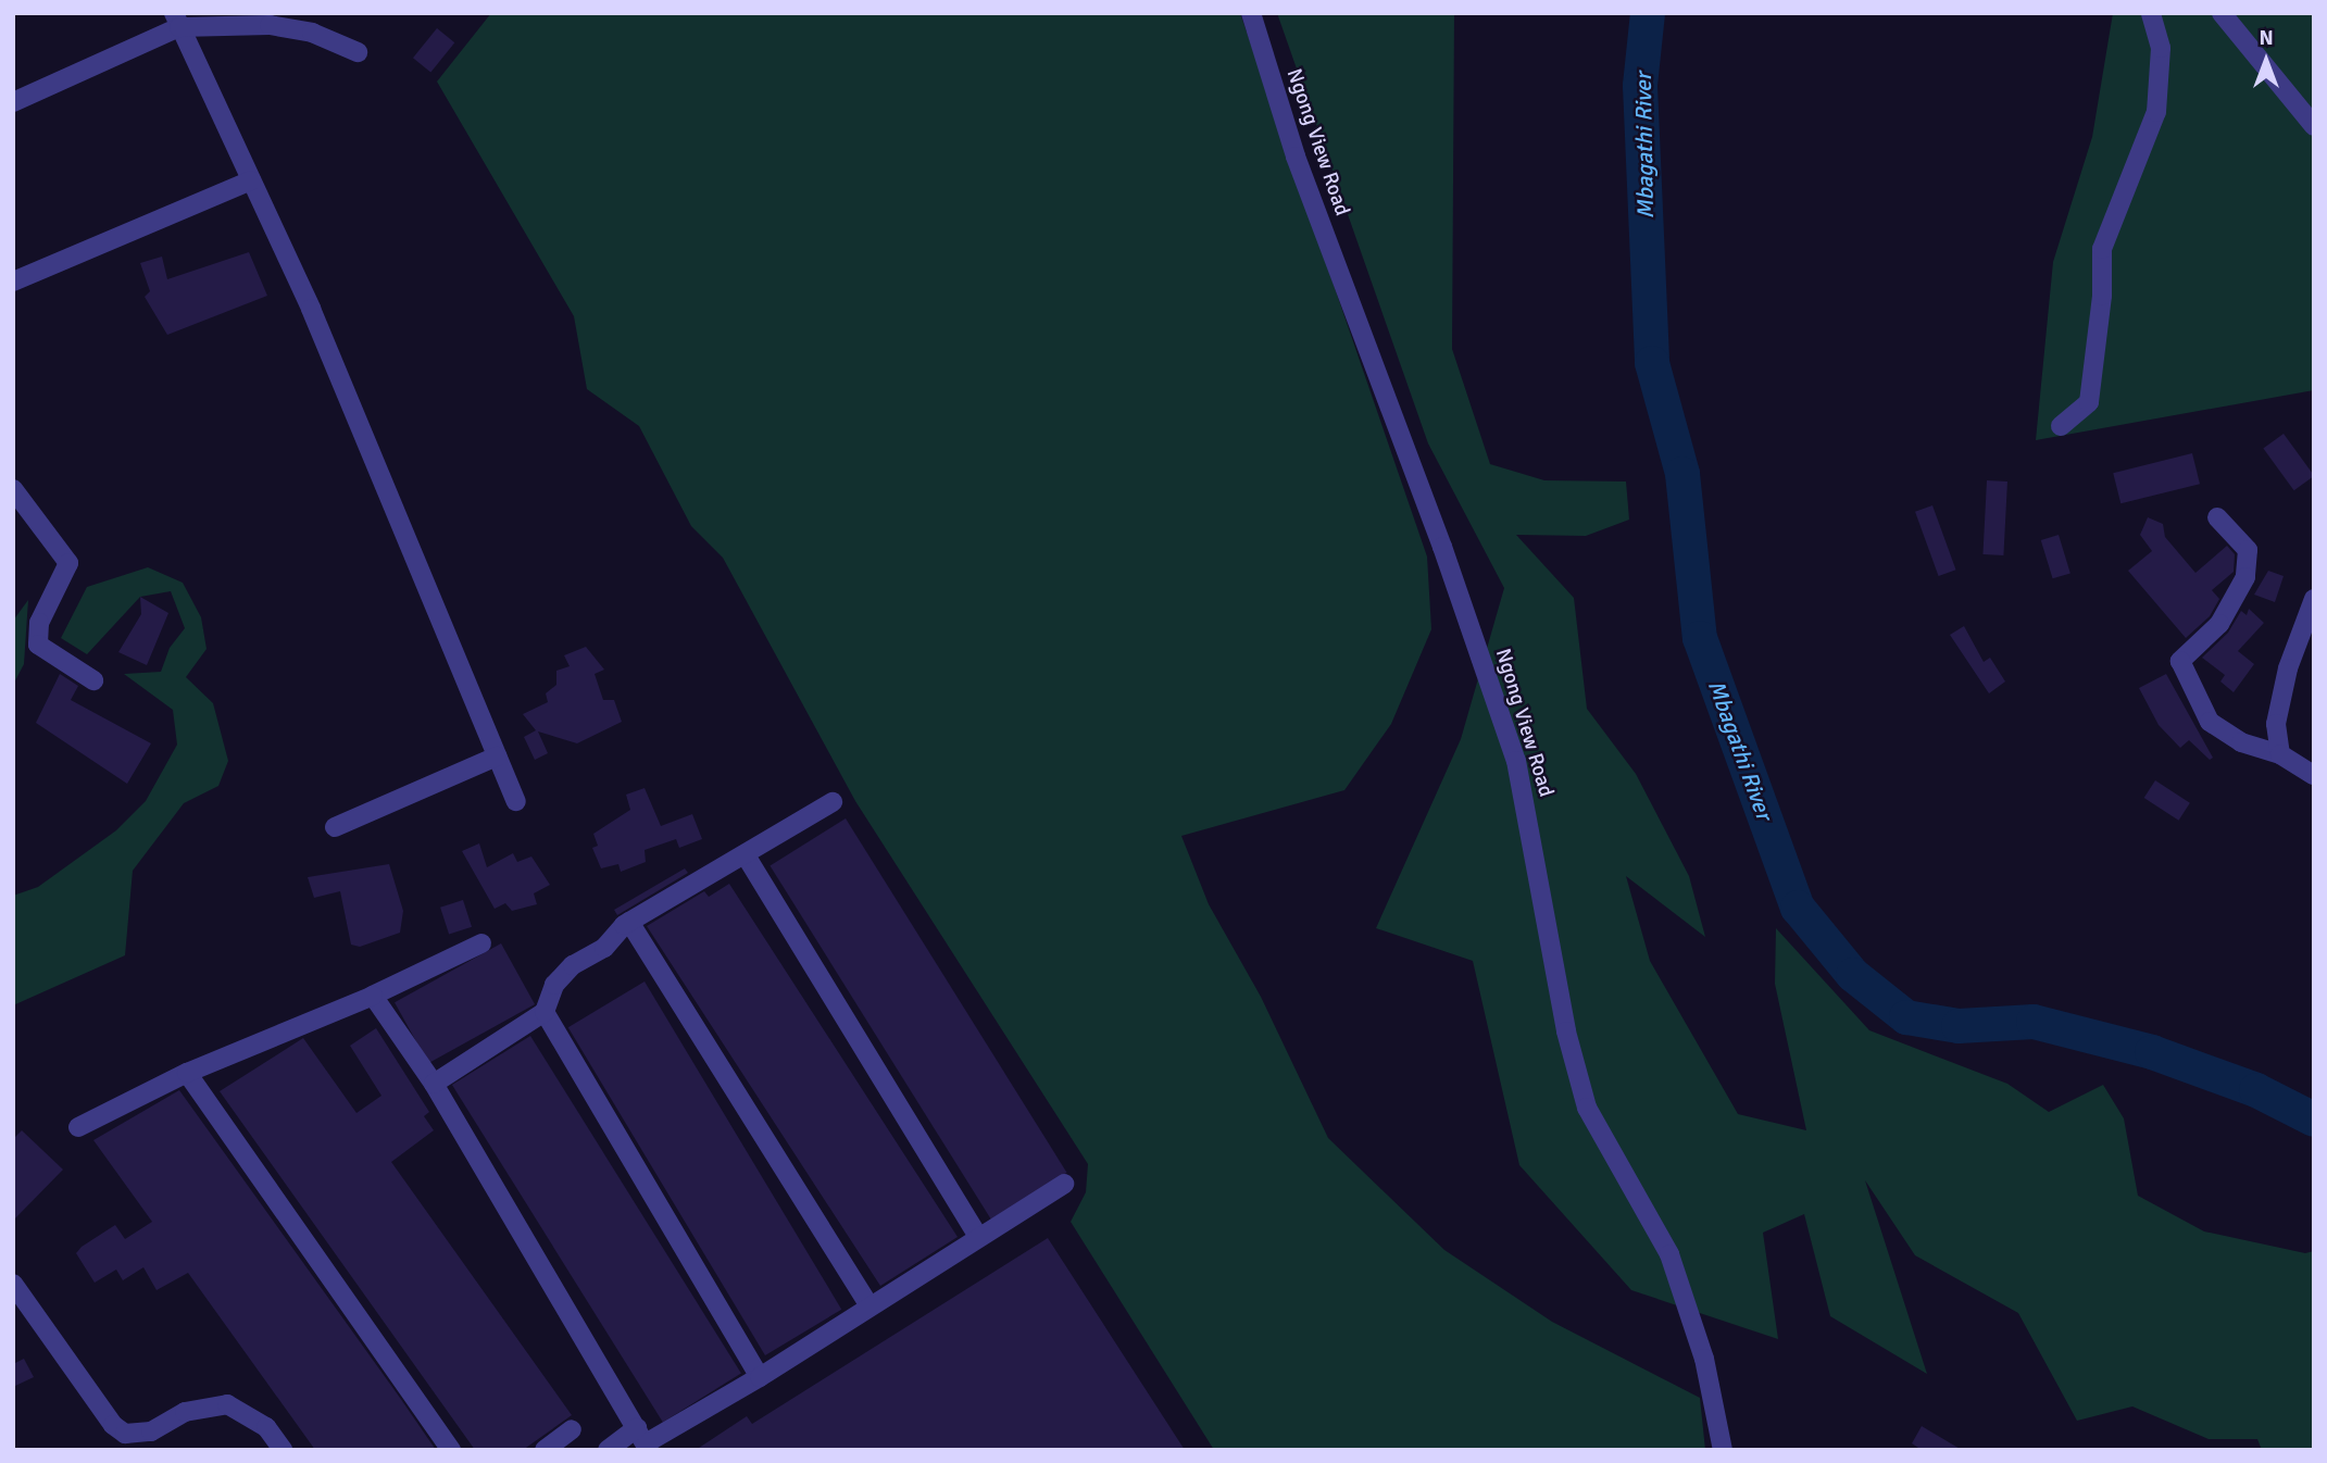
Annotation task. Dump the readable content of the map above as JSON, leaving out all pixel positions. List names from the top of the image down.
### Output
{
  "streets": {
    "street": ["Ngong View Road"]
  },
  "water": ["Mbagathi River"],
  "north": "top"
}
